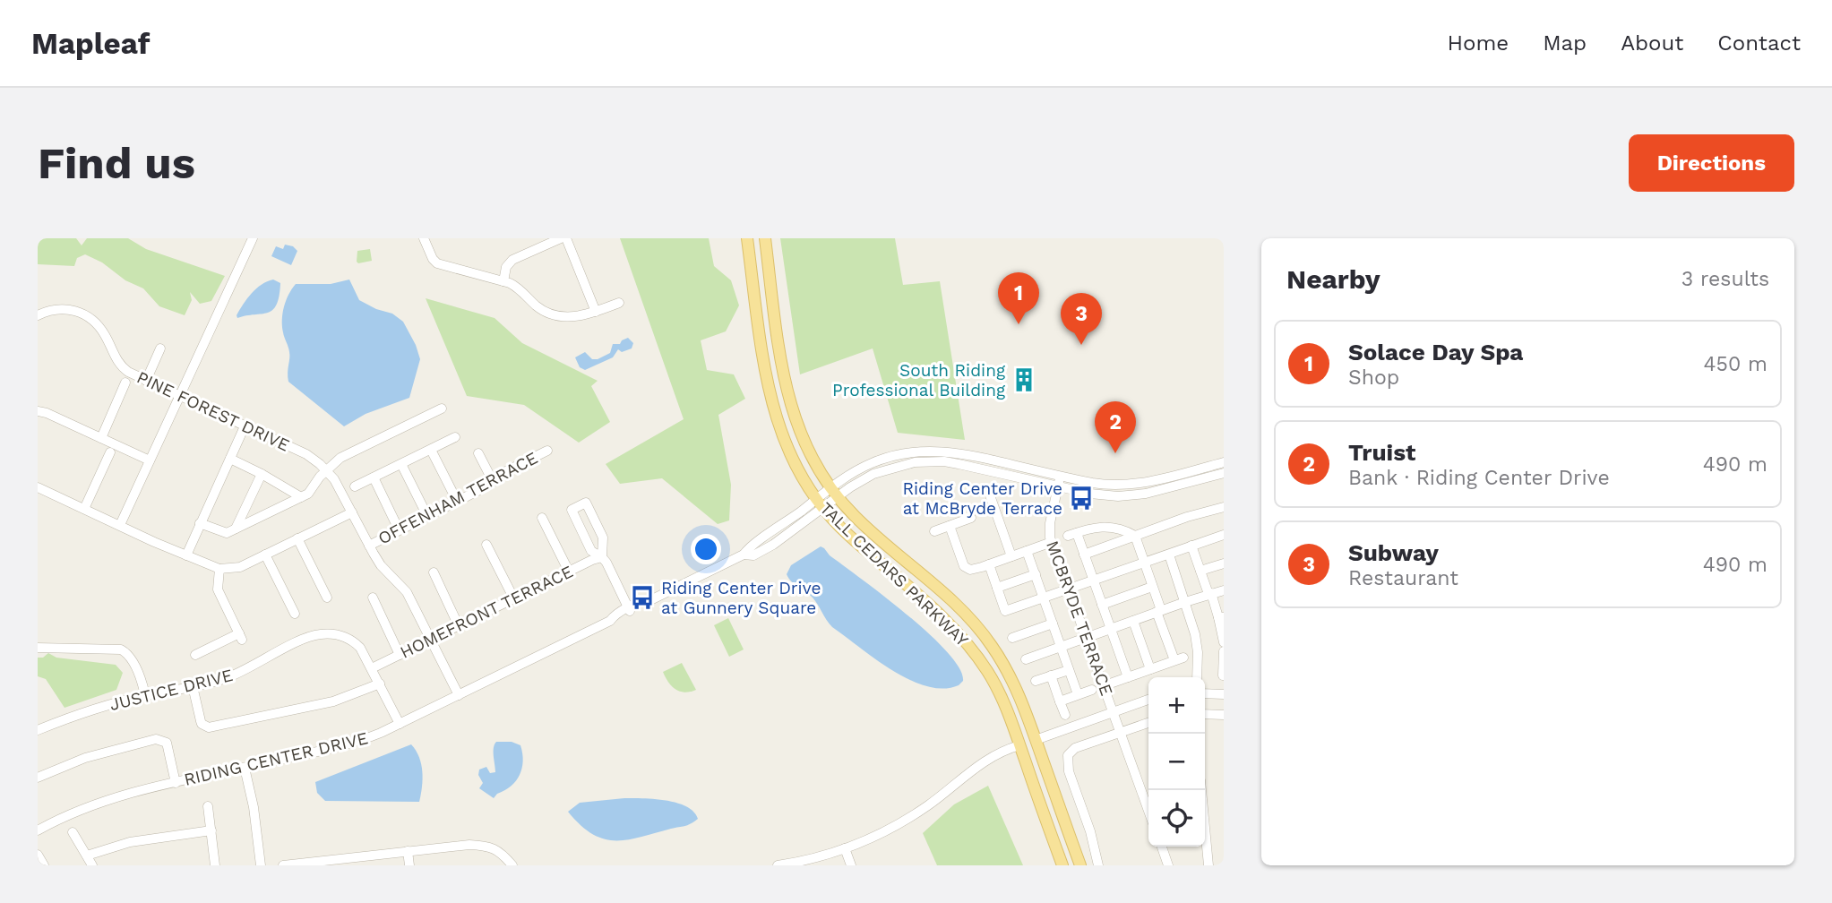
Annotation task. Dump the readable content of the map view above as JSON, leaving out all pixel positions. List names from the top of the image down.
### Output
{
  "streets": {
    "main road": ["TALL CEDARS PARKWAY"],
    "street": [
      "PINE FOREST DRIVE",
      "OFFENHAM TERRACE",
      "HOMEFRONT TERRACE",
      "MCBRYDE TERRACE",
      "JUSTICE DRIVE",
      "RIDING CENTER DRIVE"
    ]
  },
  "crossings": [
    ["PINE FOREST DRIVE", "OFFENHAM TERRACE"],
    ["PINE FOREST DRIVE", "HOMEFRONT TERRACE"],
    ["PINE FOREST DRIVE", "RIDING CENTER DRIVE"],
    ["TALL CEDARS PARKWAY", "RIDING CENTER DRIVE"],
    ["HOMEFRONT TERRACE", "JUSTICE DRIVE"],
    ["MCBRYDE TERRACE", "RIDING CENTER DRIVE"],
    ["JUSTICE DRIVE", "RIDING CENTER DRIVE"]
  ],
  "places": {
    "building": ["South Riding Professional Building"],
    "bus stop": ["Riding Center Drive at McBryde Terrace", "Riding Center Drive at Gunnery Square"]
  },
  "page": {
    "header": "Mapleaf",
    "nav": [
      "Home",
      "Map",
      "About",
      "Contact"
    ],
    "buttons": "Directions",
    "title": "Find us",
    "heading": ["Nearby", "3 results"],
    "pins": ["1", "3", "2"],
    "list": [
      {
        "mark": "1",
        "name": "Solace Day Spa",
        "note": "Shop",
        "value": "450 m"
      },
      {
        "mark": "2",
        "name": "Truist",
        "note": "Bank · Riding Center Drive",
        "value": "490 m"
      },
      {
        "mark": "3",
        "name": "Subway",
        "note": "Restaurant",
        "value": "490 m"
      }
    ],
    "map_buttons": ["+", "−"]
  }
}
